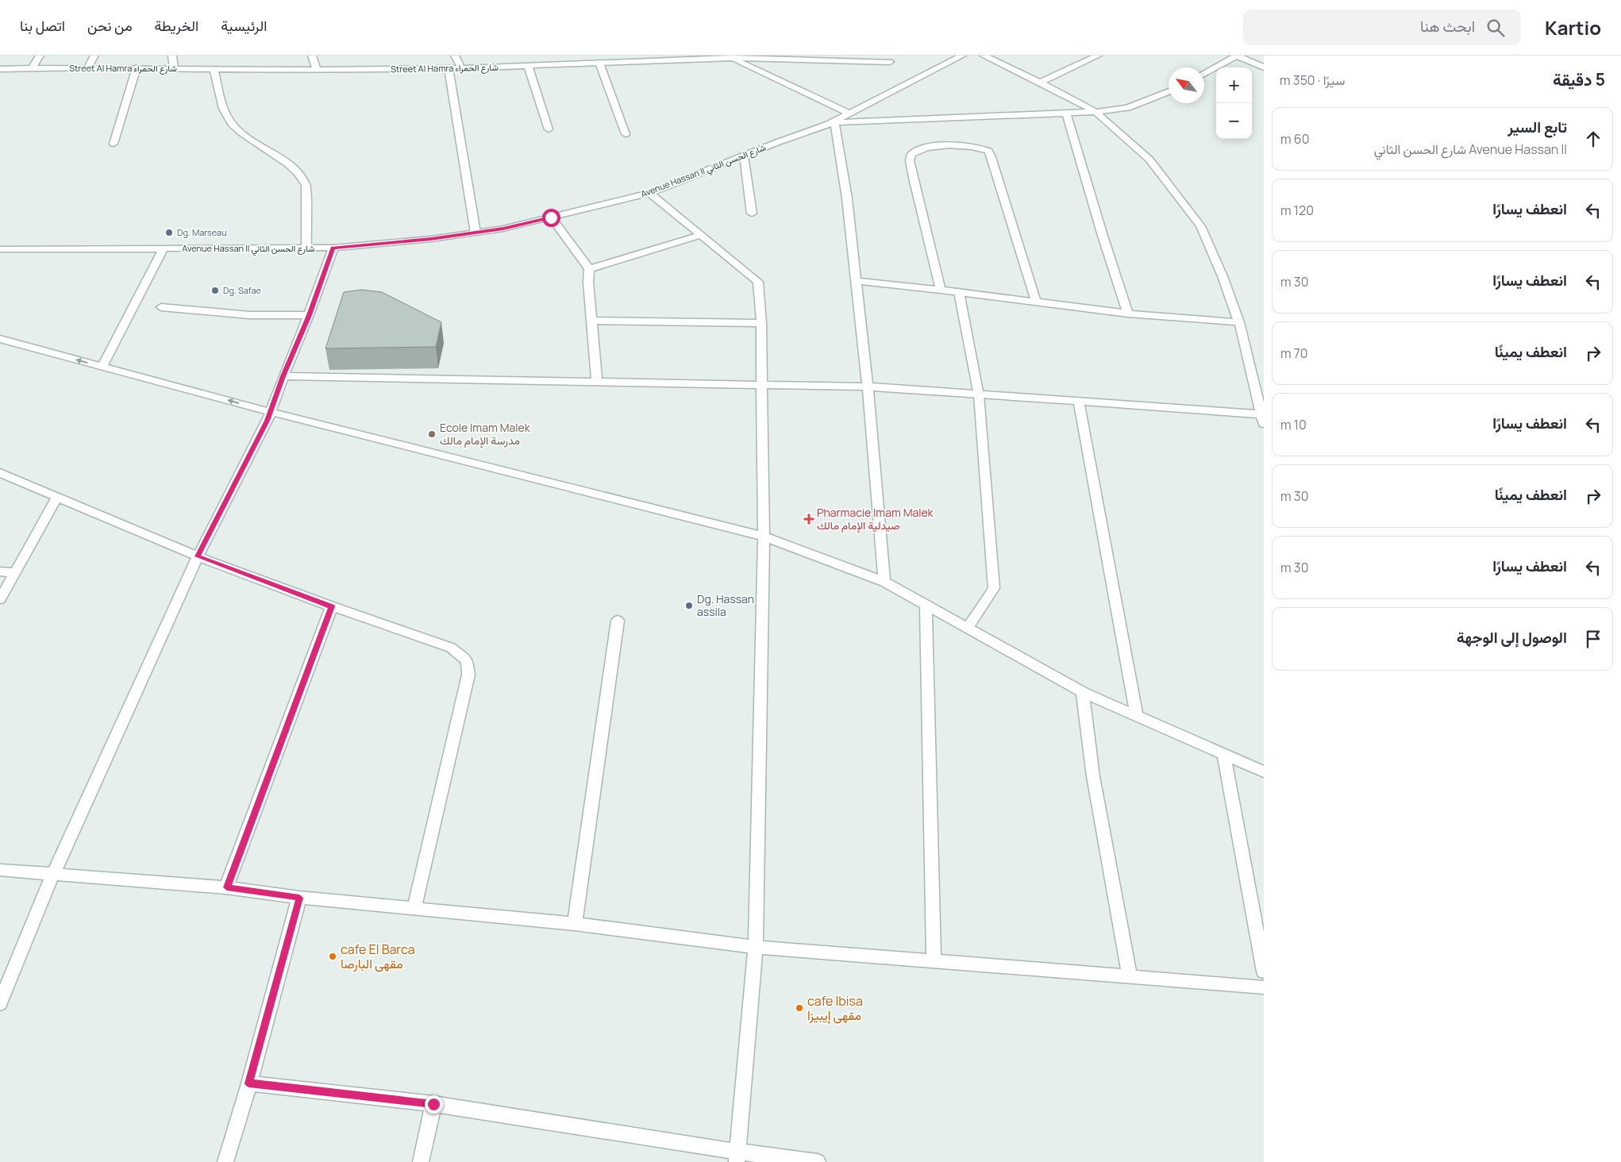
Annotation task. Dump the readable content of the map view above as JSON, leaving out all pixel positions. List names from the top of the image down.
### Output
{
  "streets": {
    "street": ["Street Al Hamra شارع الحمراء", "Avenue Hassan II شارع الحسن الثاني"]
  },
  "places": {
    "other": [
      "Dg. Marseau",
      "Dg. Safae",
      "Ecole Imam Malek مدرسة الإمام مالك",
      "Dg. Hassan assila",
      "cafe El Barca مقهى البارصا",
      "cafe Ibisa مقهى إيبيزا"
    ],
    "health": ["Pharmacie Imam Malek صيدلية الإمام مالك"]
  },
  "north": "top left",
  "page": {
    "header": "Kartio",
    "search": "ابحث هنا",
    "nav": [
      "الرئيسية",
      "الخريطة",
      "من نحن",
      "اتصل بنا"
    ],
    "heading": ["5 دقيقة", "سيرًا · 350 m"],
    "map_buttons": ["+", "−"],
    "list": [
      ["تابع السير", "Avenue Hassan II شارع الحسن الثاني", "60 m"],
      ["انعطف يسارًا", "120 m"],
      ["انعطف يسارًا", "30 m"],
      ["انعطف يمينًا", "70 m"],
      ["انعطف يسارًا", "10 m"],
      ["انعطف يمينًا", "30 m"],
      ["انعطف يسارًا", "30 m"],
      "الوصول إلى الوجهة"
    ]
  }
}
